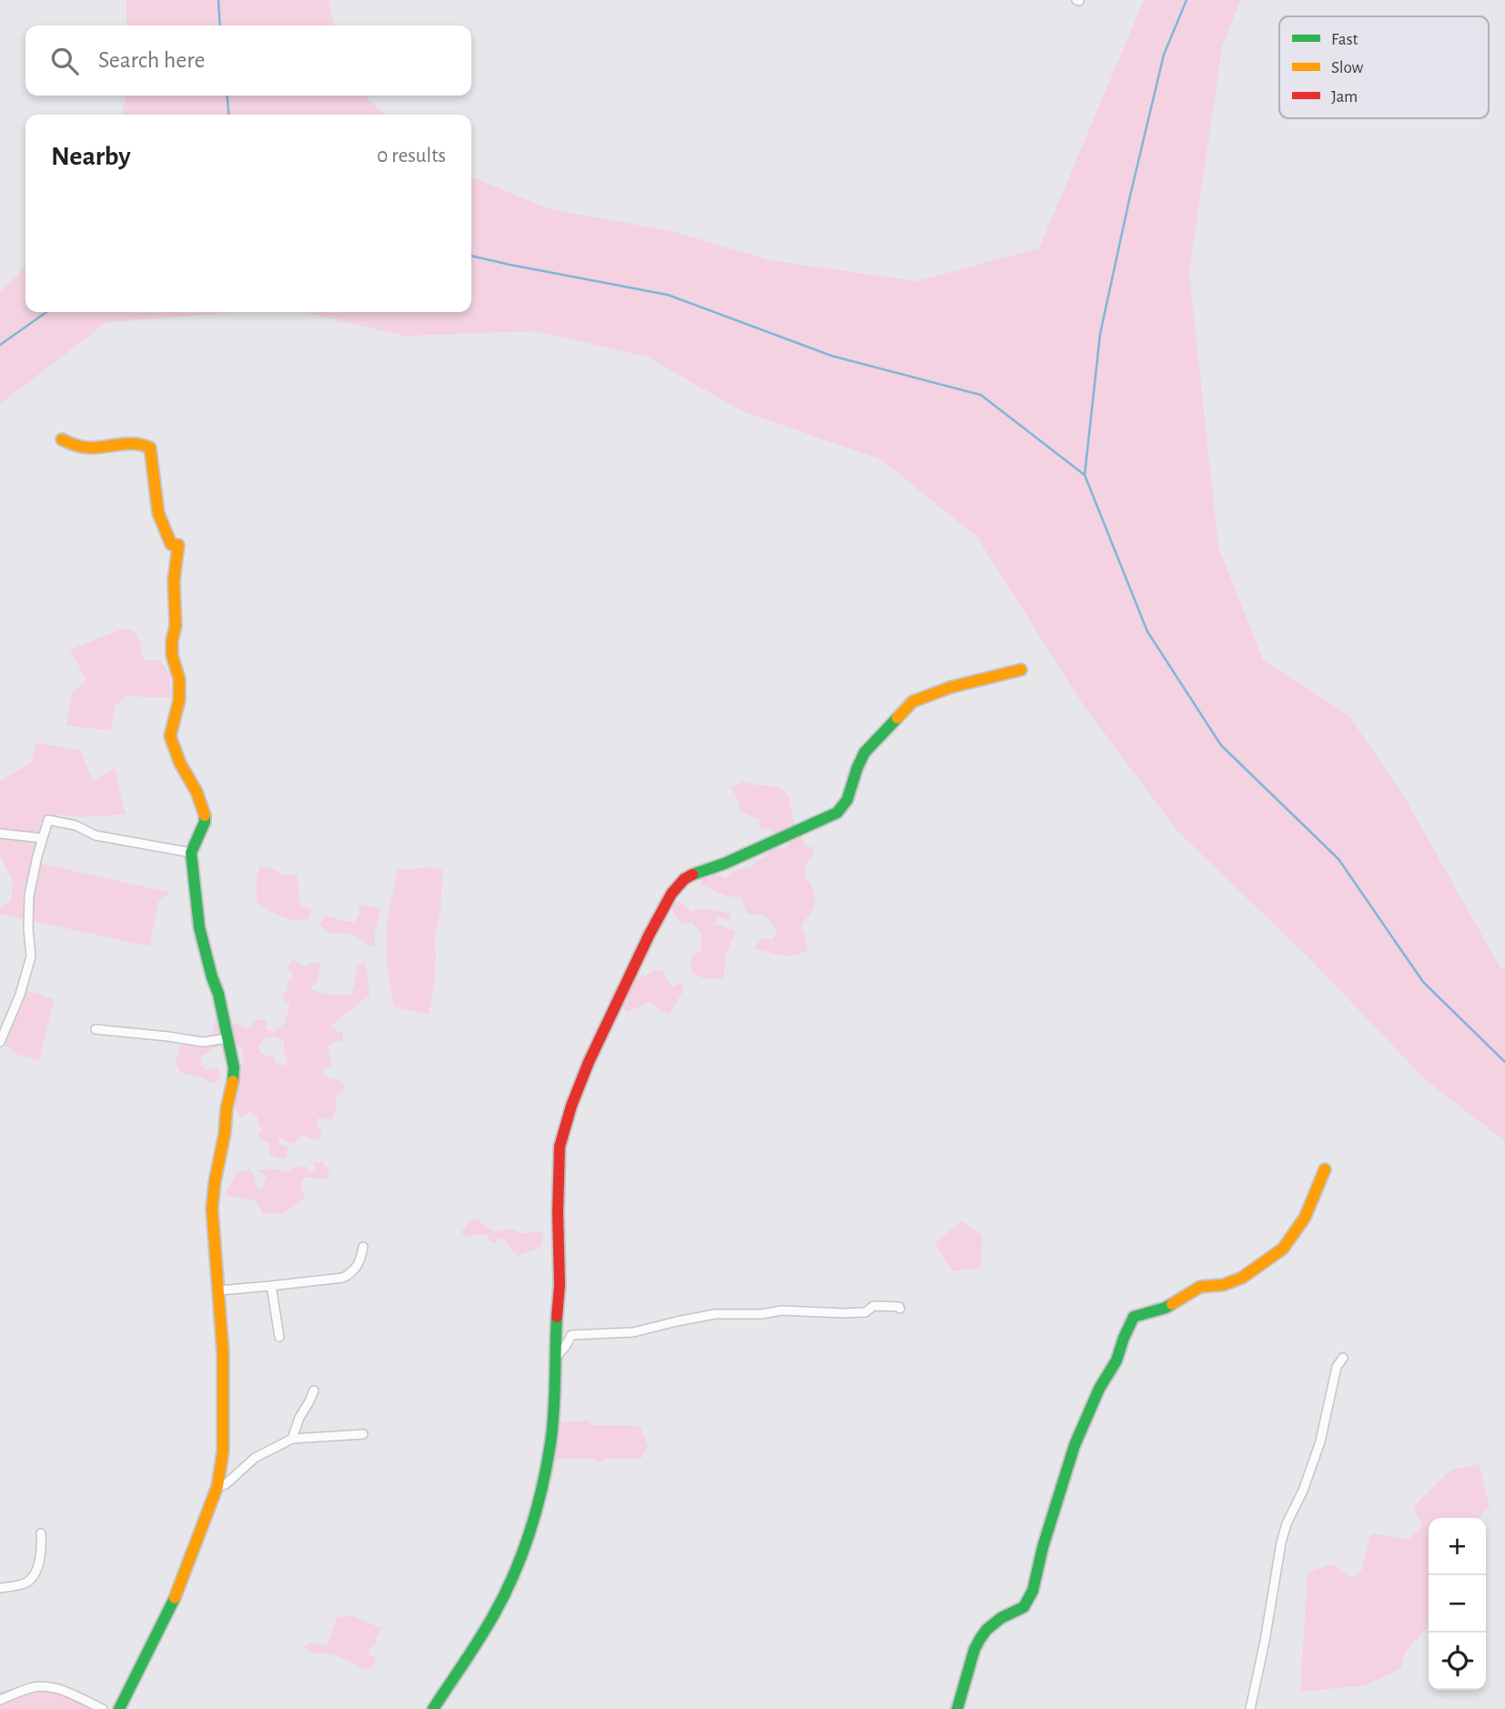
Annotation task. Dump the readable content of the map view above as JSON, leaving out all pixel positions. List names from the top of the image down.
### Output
{
  "legend": ["Fast", "Slow", "Jam"],
  "page": {
    "search": "Search here",
    "heading": ["Nearby", "0 results"],
    "map_buttons": ["+", "−"]
  }
}
